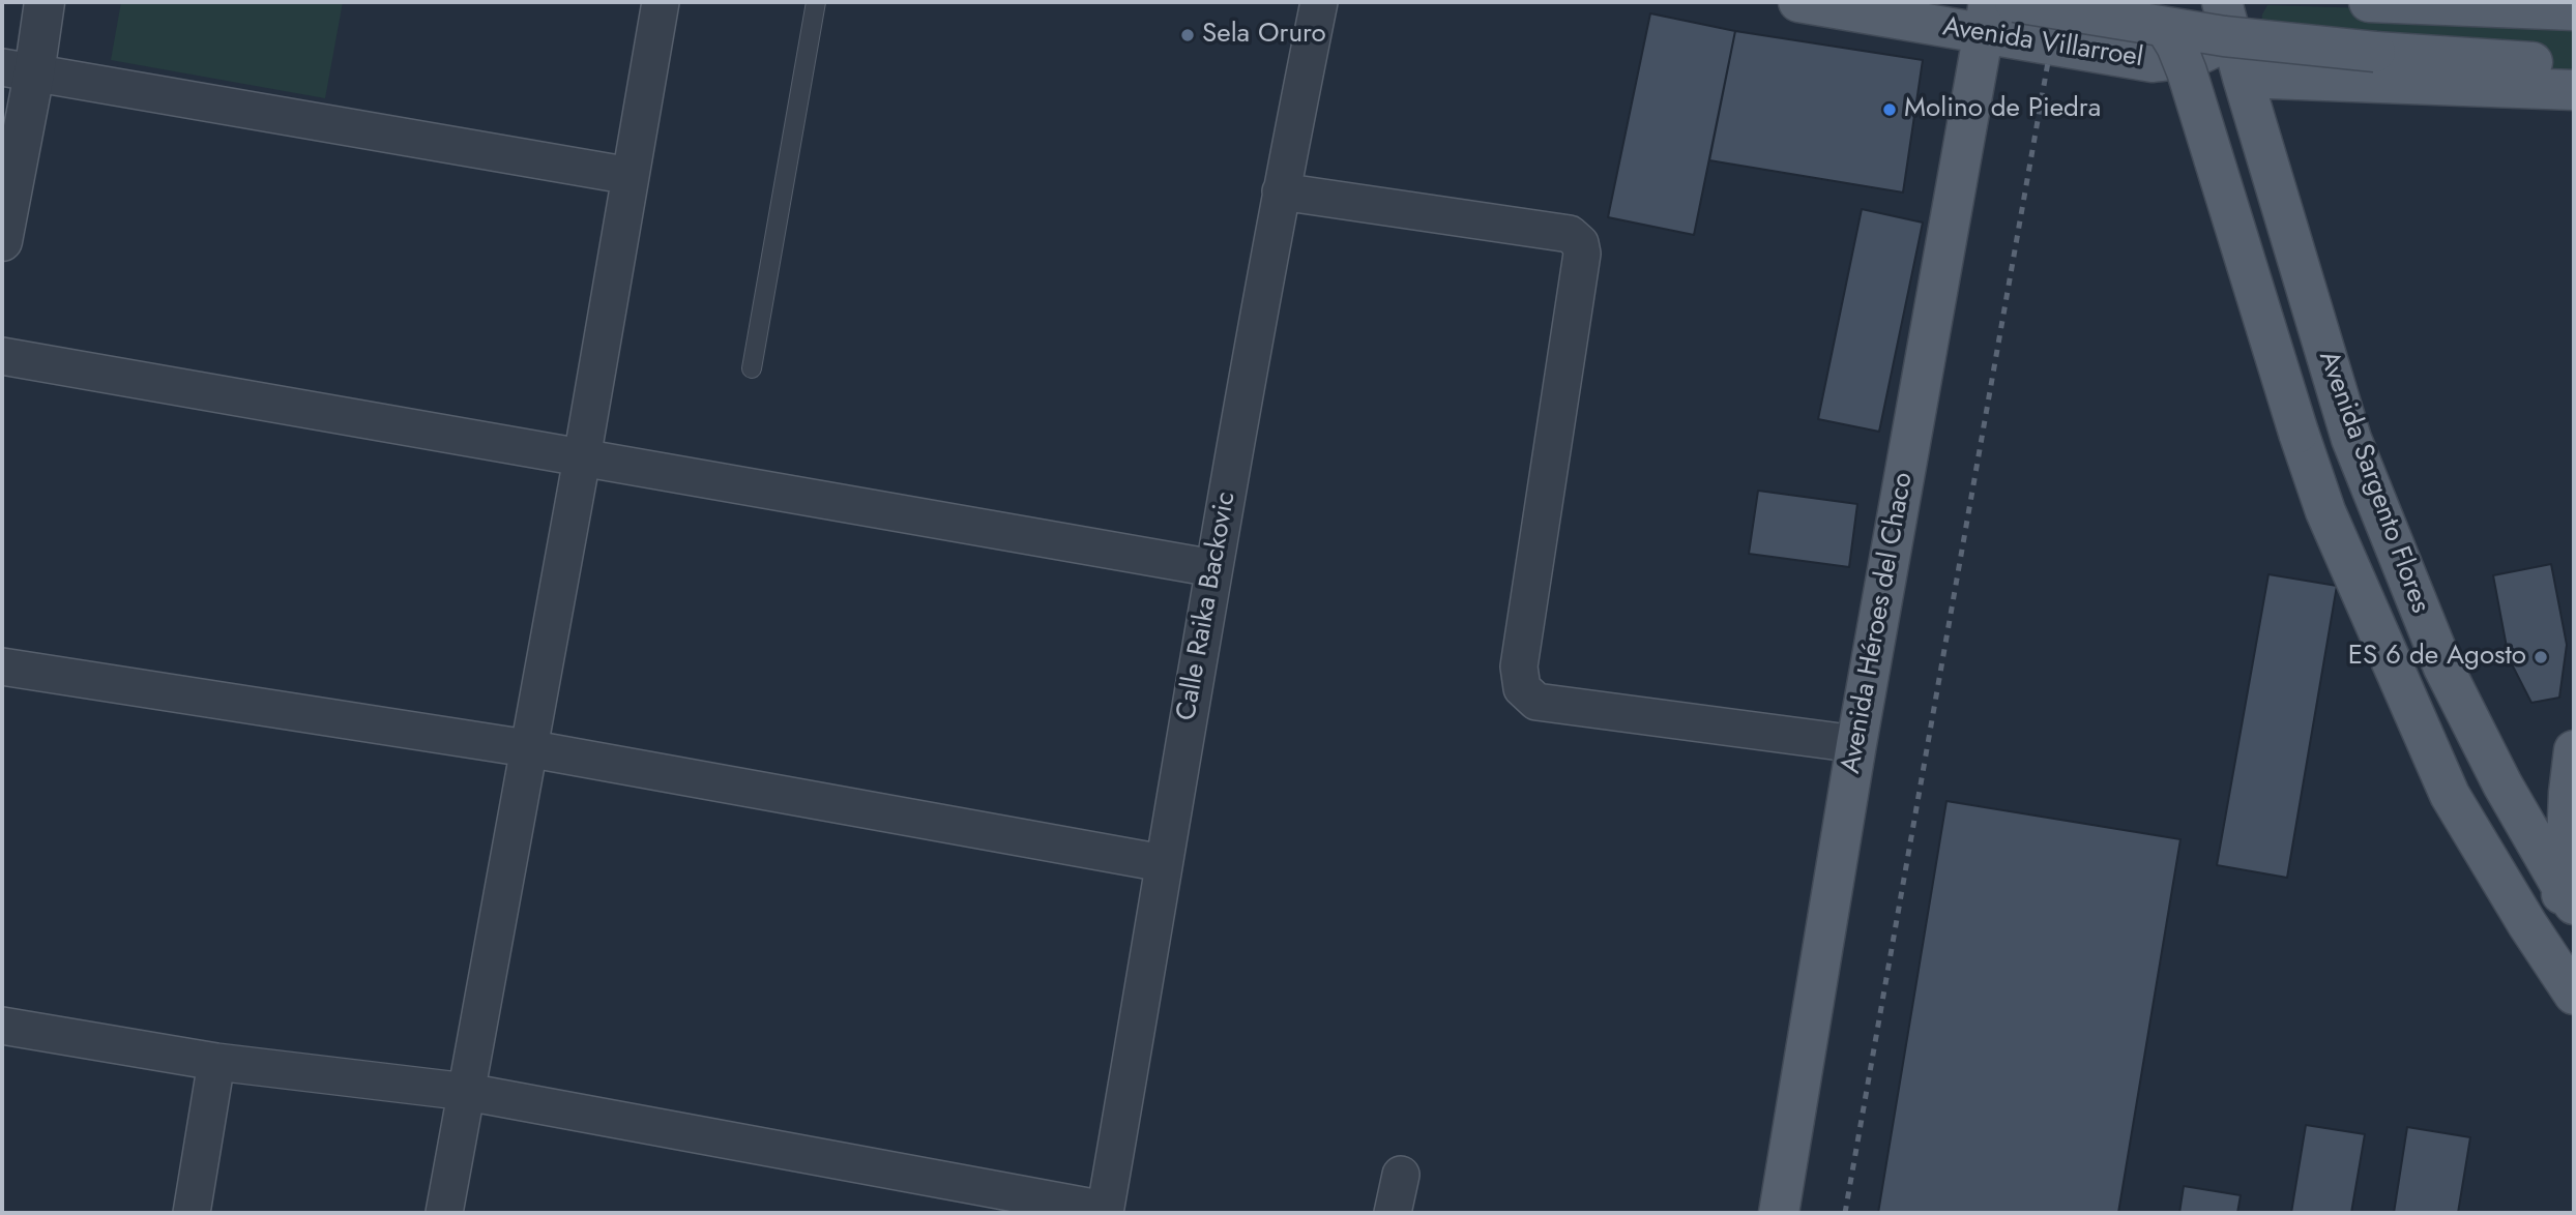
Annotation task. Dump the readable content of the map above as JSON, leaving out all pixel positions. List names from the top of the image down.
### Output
{
  "streets": {
    "main road": ["Avenida Villarroel", "Avenida Sargento Flores", "Avenida Héroes del Chaco"],
    "street": ["Calle Raika Backovic"]
  },
  "crossings": [
    ["Avenida Villarroel", "Avenida Sargento Flores"],
    ["Avenida Villarroel", "Avenida Héroes del Chaco"]
  ],
  "places": ["Sela Oruro", "Molino de Piedra", "ES 6 de Agosto"]
}
